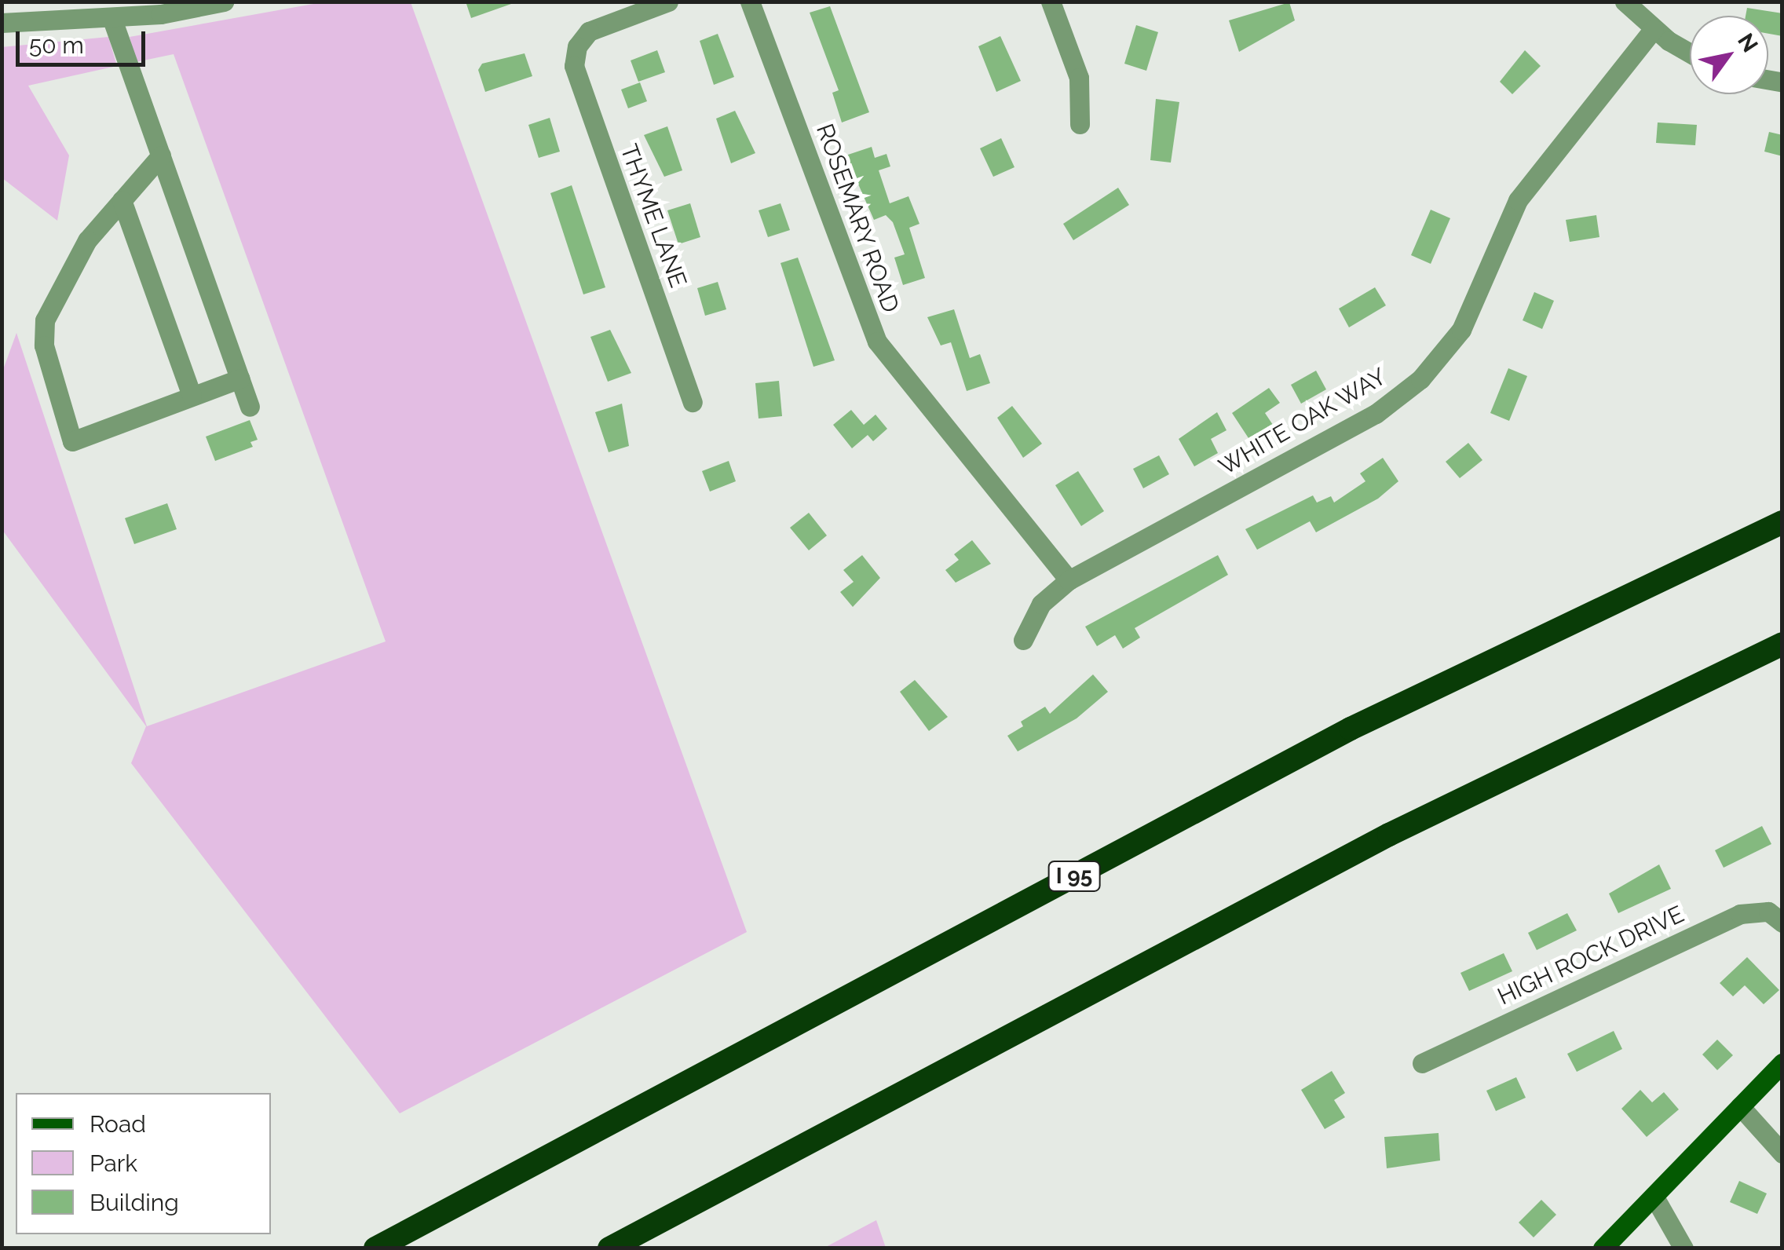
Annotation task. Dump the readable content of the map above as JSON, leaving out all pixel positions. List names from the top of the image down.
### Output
{
  "streets": {
    "highway": ["I 95"],
    "street": [
      "THYME LANE",
      "ROSEMARY ROAD",
      "WHITE OAK WAY",
      "HIGH ROCK DRIVE"
    ]
  },
  "crossings": [
    ["ROSEMARY ROAD", "WHITE OAK WAY"]
  ],
  "legend": ["Road", "Park", "Building"],
  "scale_bar": "50 m",
  "north": "top right"
}
